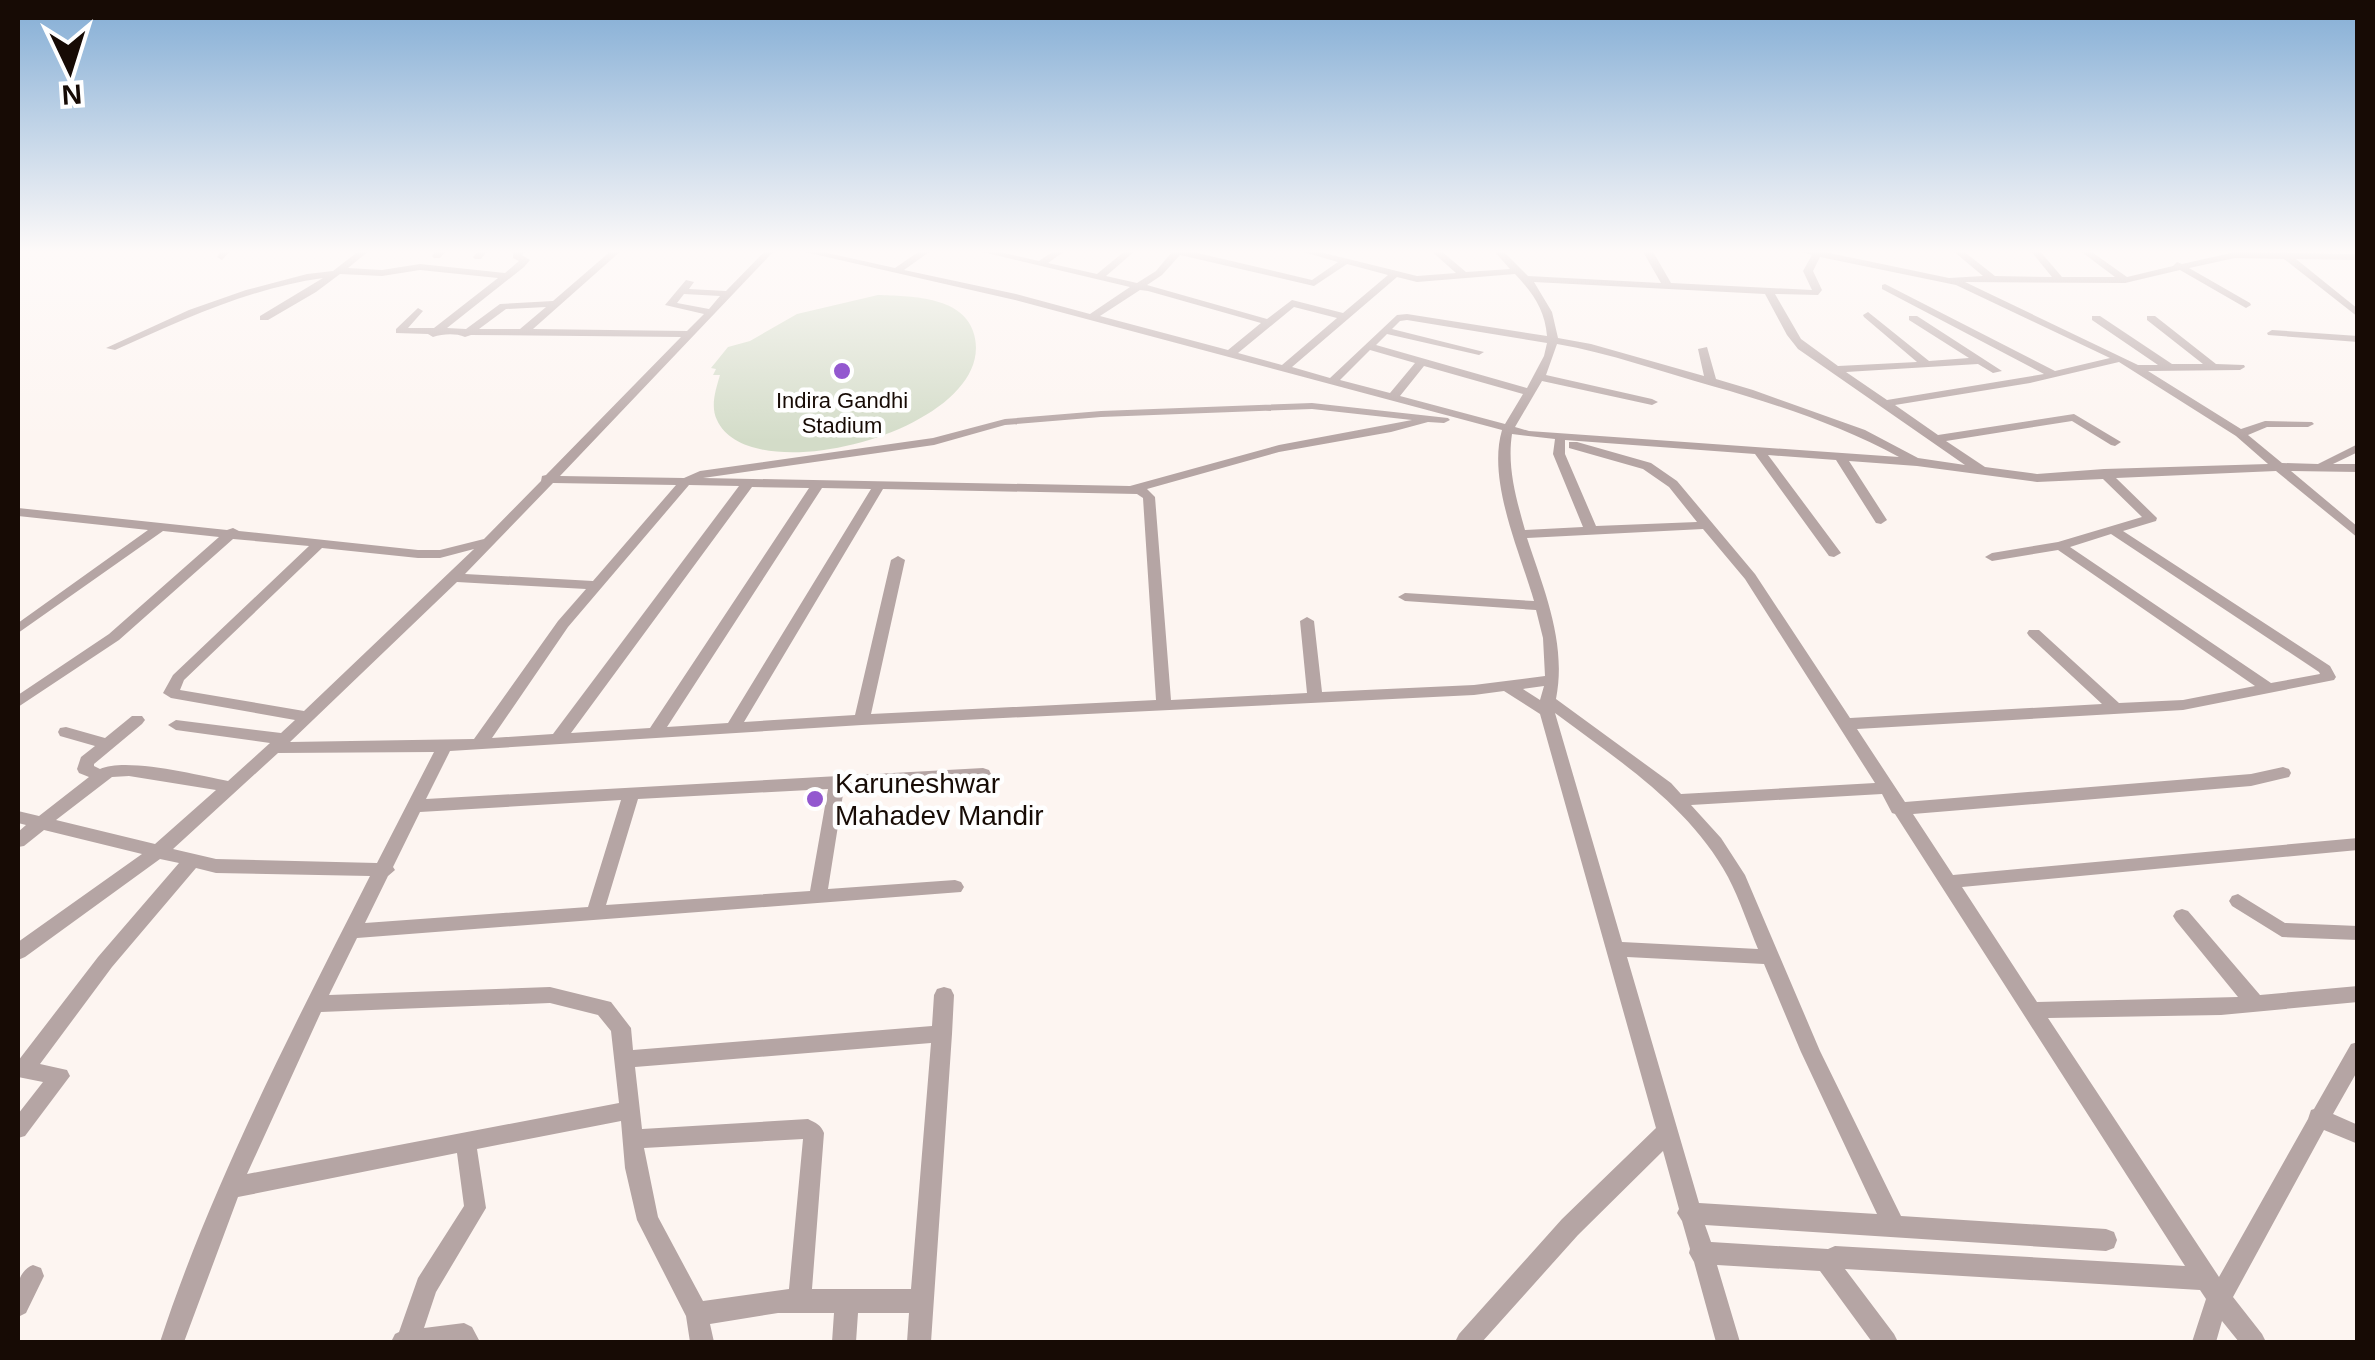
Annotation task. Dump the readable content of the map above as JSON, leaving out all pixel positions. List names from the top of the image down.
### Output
{
  "places": ["Indira Gandhi Stadium", "Karuneshwar Mahadev Mandir"],
  "north": "bottom"
}
